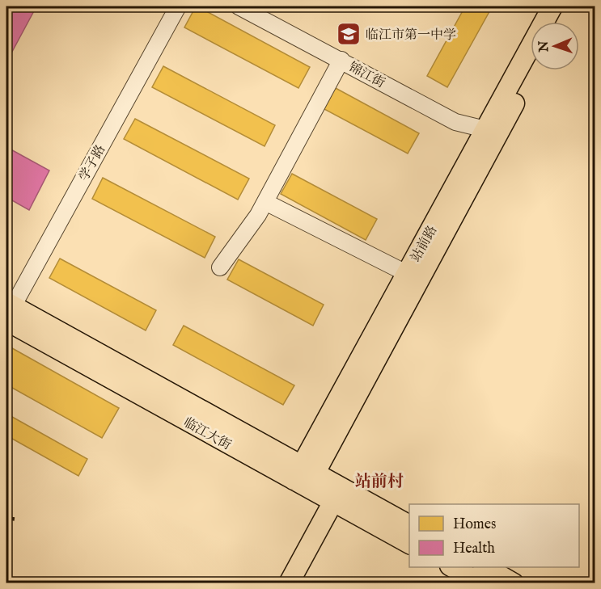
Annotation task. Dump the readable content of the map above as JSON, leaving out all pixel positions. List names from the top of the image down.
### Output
{
  "streets": {
    "main road": ["站前路", "临江大街"],
    "street": ["锦江街", "学子路"]
  },
  "crossings": [
    ["锦江街", "站前路"],
    ["学子路", "临江大街"],
    ["站前路", "临江大街"]
  ],
  "districts": ["站前村"],
  "places": {
    "school or university": ["临江市第一中学"]
  },
  "legend": ["Homes", "Health"],
  "north": "left"
}
